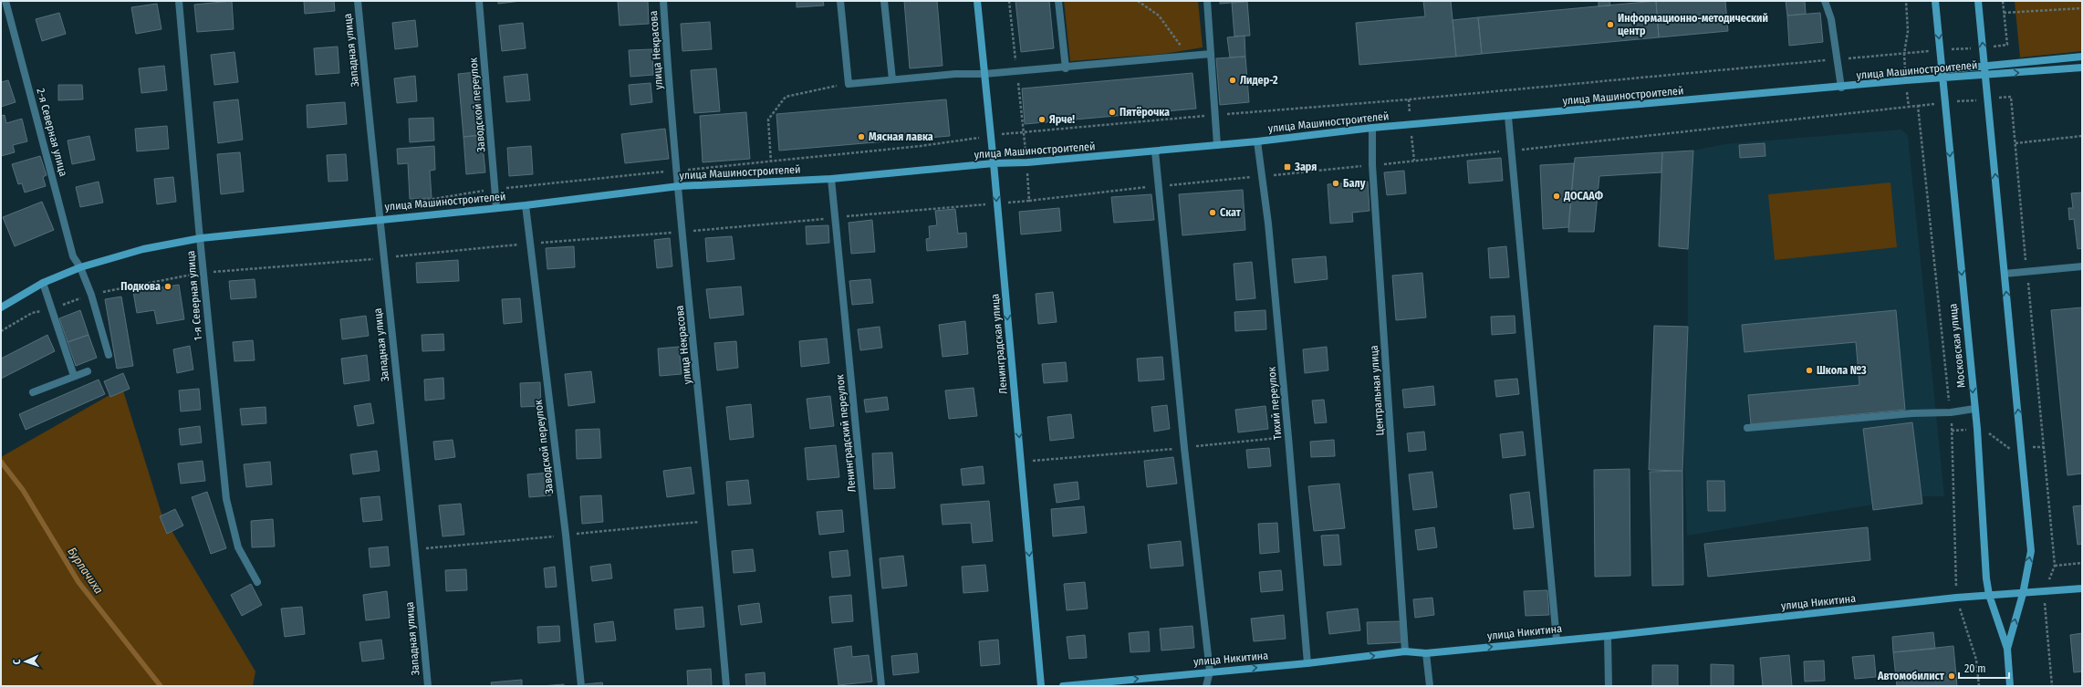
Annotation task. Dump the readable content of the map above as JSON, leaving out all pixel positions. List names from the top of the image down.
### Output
{
  "streets": {
    "street": [
      "Западная улица",
      "улица Некрасова",
      "улица Машиностроителей",
      "Заводской переулок",
      "2-я Северная улица",
      "1-я Северная улица",
      "Ленинградская улица",
      "Московская улица",
      "Центральная улица",
      "Тихий переулок",
      "Ленинградский переулок",
      "улица Никитина"
    ]
  },
  "crossings": [
    ["Западная улица", "улица Машиностроителей"],
    ["улица Некрасова", "улица Машиностроителей"],
    ["улица Машиностроителей", "Заводской переулок"],
    ["улица Машиностроителей", "2-я Северная улица"],
    ["улица Машиностроителей", "1-я Северная улица"],
    ["улица Машиностроителей", "Ленинградская улица"],
    ["улица Машиностроителей", "Московская улица"],
    ["улица Машиностроителей", "Центральная улица"],
    ["улица Машиностроителей", "Тихий переулок"],
    ["улица Машиностроителей", "Ленинградский переулок"],
    ["Московская улица", "улица Никитина"],
    ["Центральная улица", "улица Никитина"],
    ["Тихий переулок", "улица Никитина"]
  ],
  "one_way": ["Ленинградская улица", "улица Никитина"],
  "water": ["Бурлачиха"],
  "places": {
    "other": [
      "Информационно-методический центр",
      "Лидер-2",
      "Пятёрочка",
      "Ярче!",
      "Мясная лавка",
      "Балу",
      "ДОСААФ",
      "Скат",
      "Подкова",
      "Школа №3",
      "Автомобилист"
    ],
    "transit": ["Заря"]
  },
  "scale_bar": "20 m",
  "north": "left"
}
